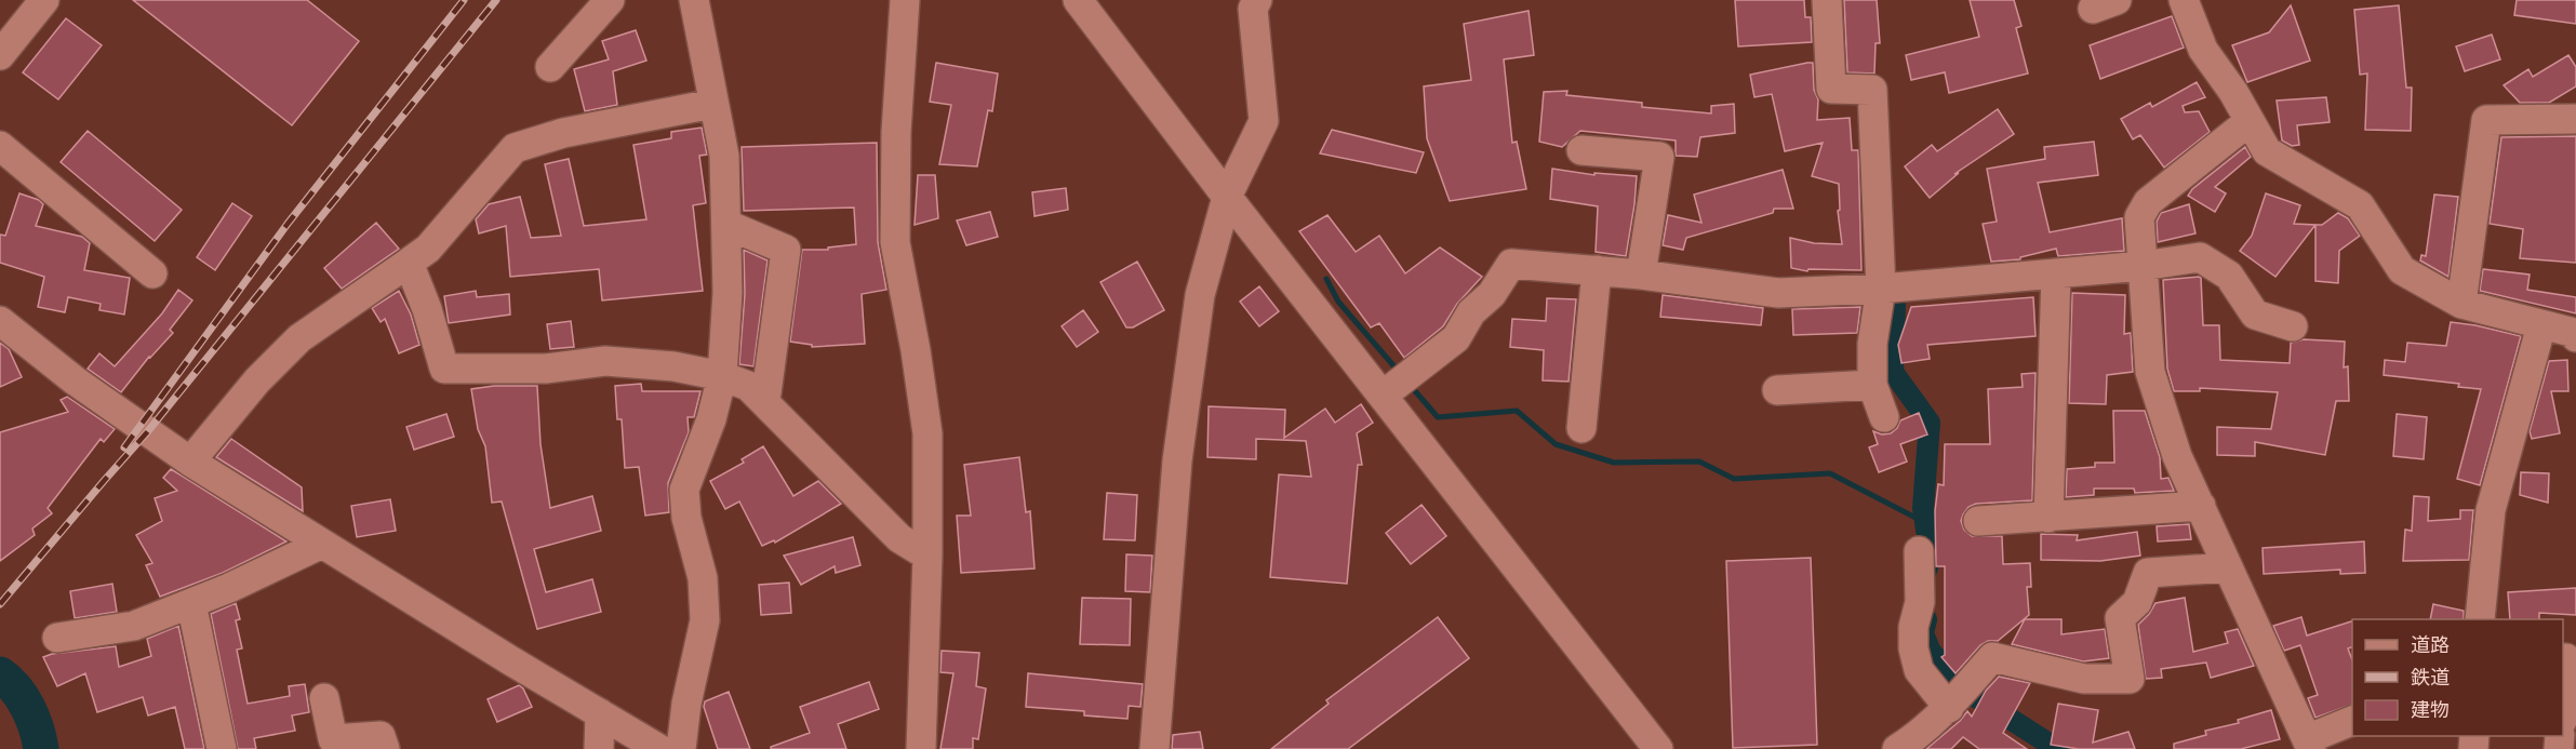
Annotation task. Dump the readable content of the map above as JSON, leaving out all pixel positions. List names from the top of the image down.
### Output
{
  "legend": ["道路", "鉄道", "建物"]
}
